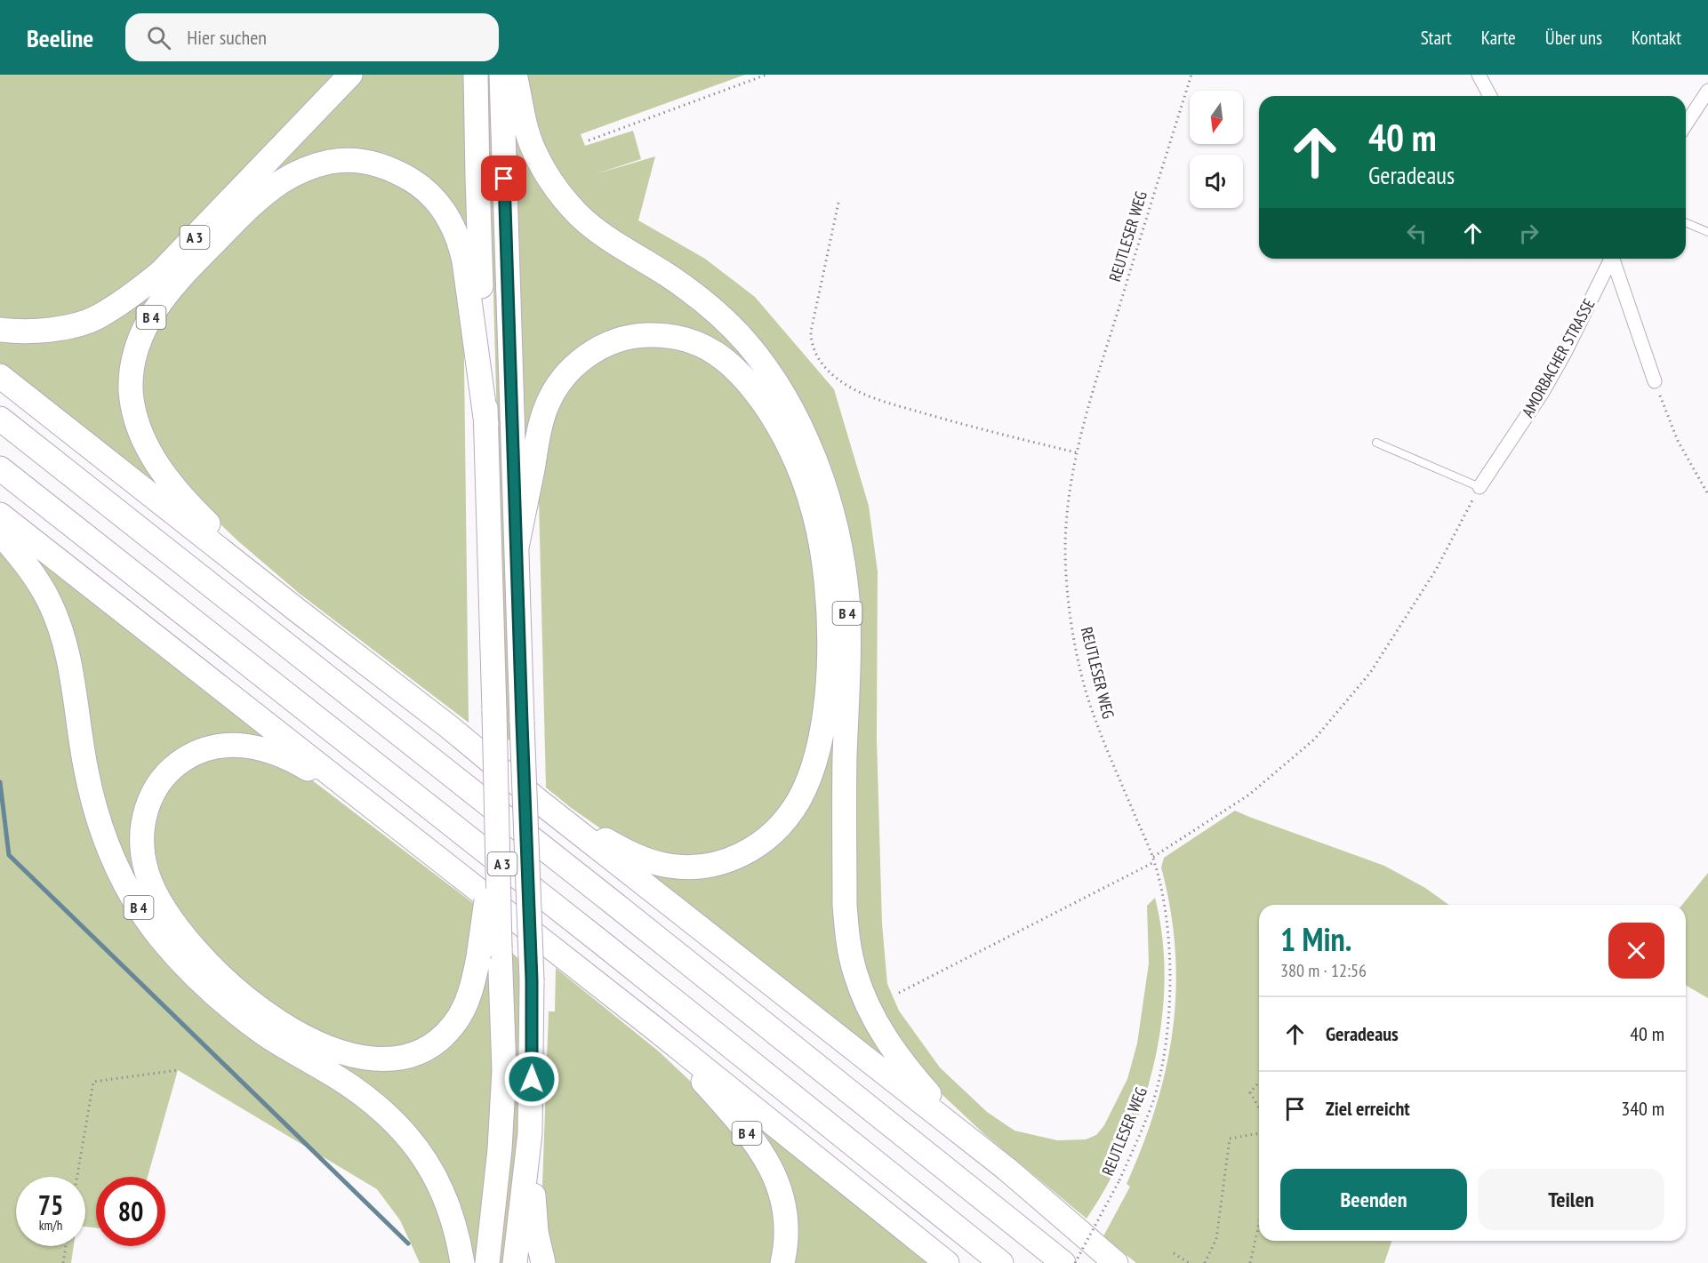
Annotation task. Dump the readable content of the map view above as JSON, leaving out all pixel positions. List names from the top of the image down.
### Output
{
  "streets": {
    "highway": ["A 3", "B 4"],
    "street": ["AMORBACHER STRASSE"],
    "path": ["REUTLESER WEG"]
  },
  "north": "bottom",
  "page": {
    "header": "Beeline",
    "search": "Hier suchen",
    "nav": [
      "Start",
      "Karte",
      "Über uns",
      "Kontakt"
    ],
    "turn": ["40 m", "Geradeaus"],
    "heading": ["1 Min.", "380 m · 12:56"],
    "list": [
      {
        "name": "Geradeaus",
        "value": "40 m"
      },
      {
        "name": "Ziel erreicht",
        "value": "340 m"
      }
    ],
    "buttons": ["Beenden", "Teilen"],
    "speed": "75 km/h",
    "limit": "80"
  }
}
